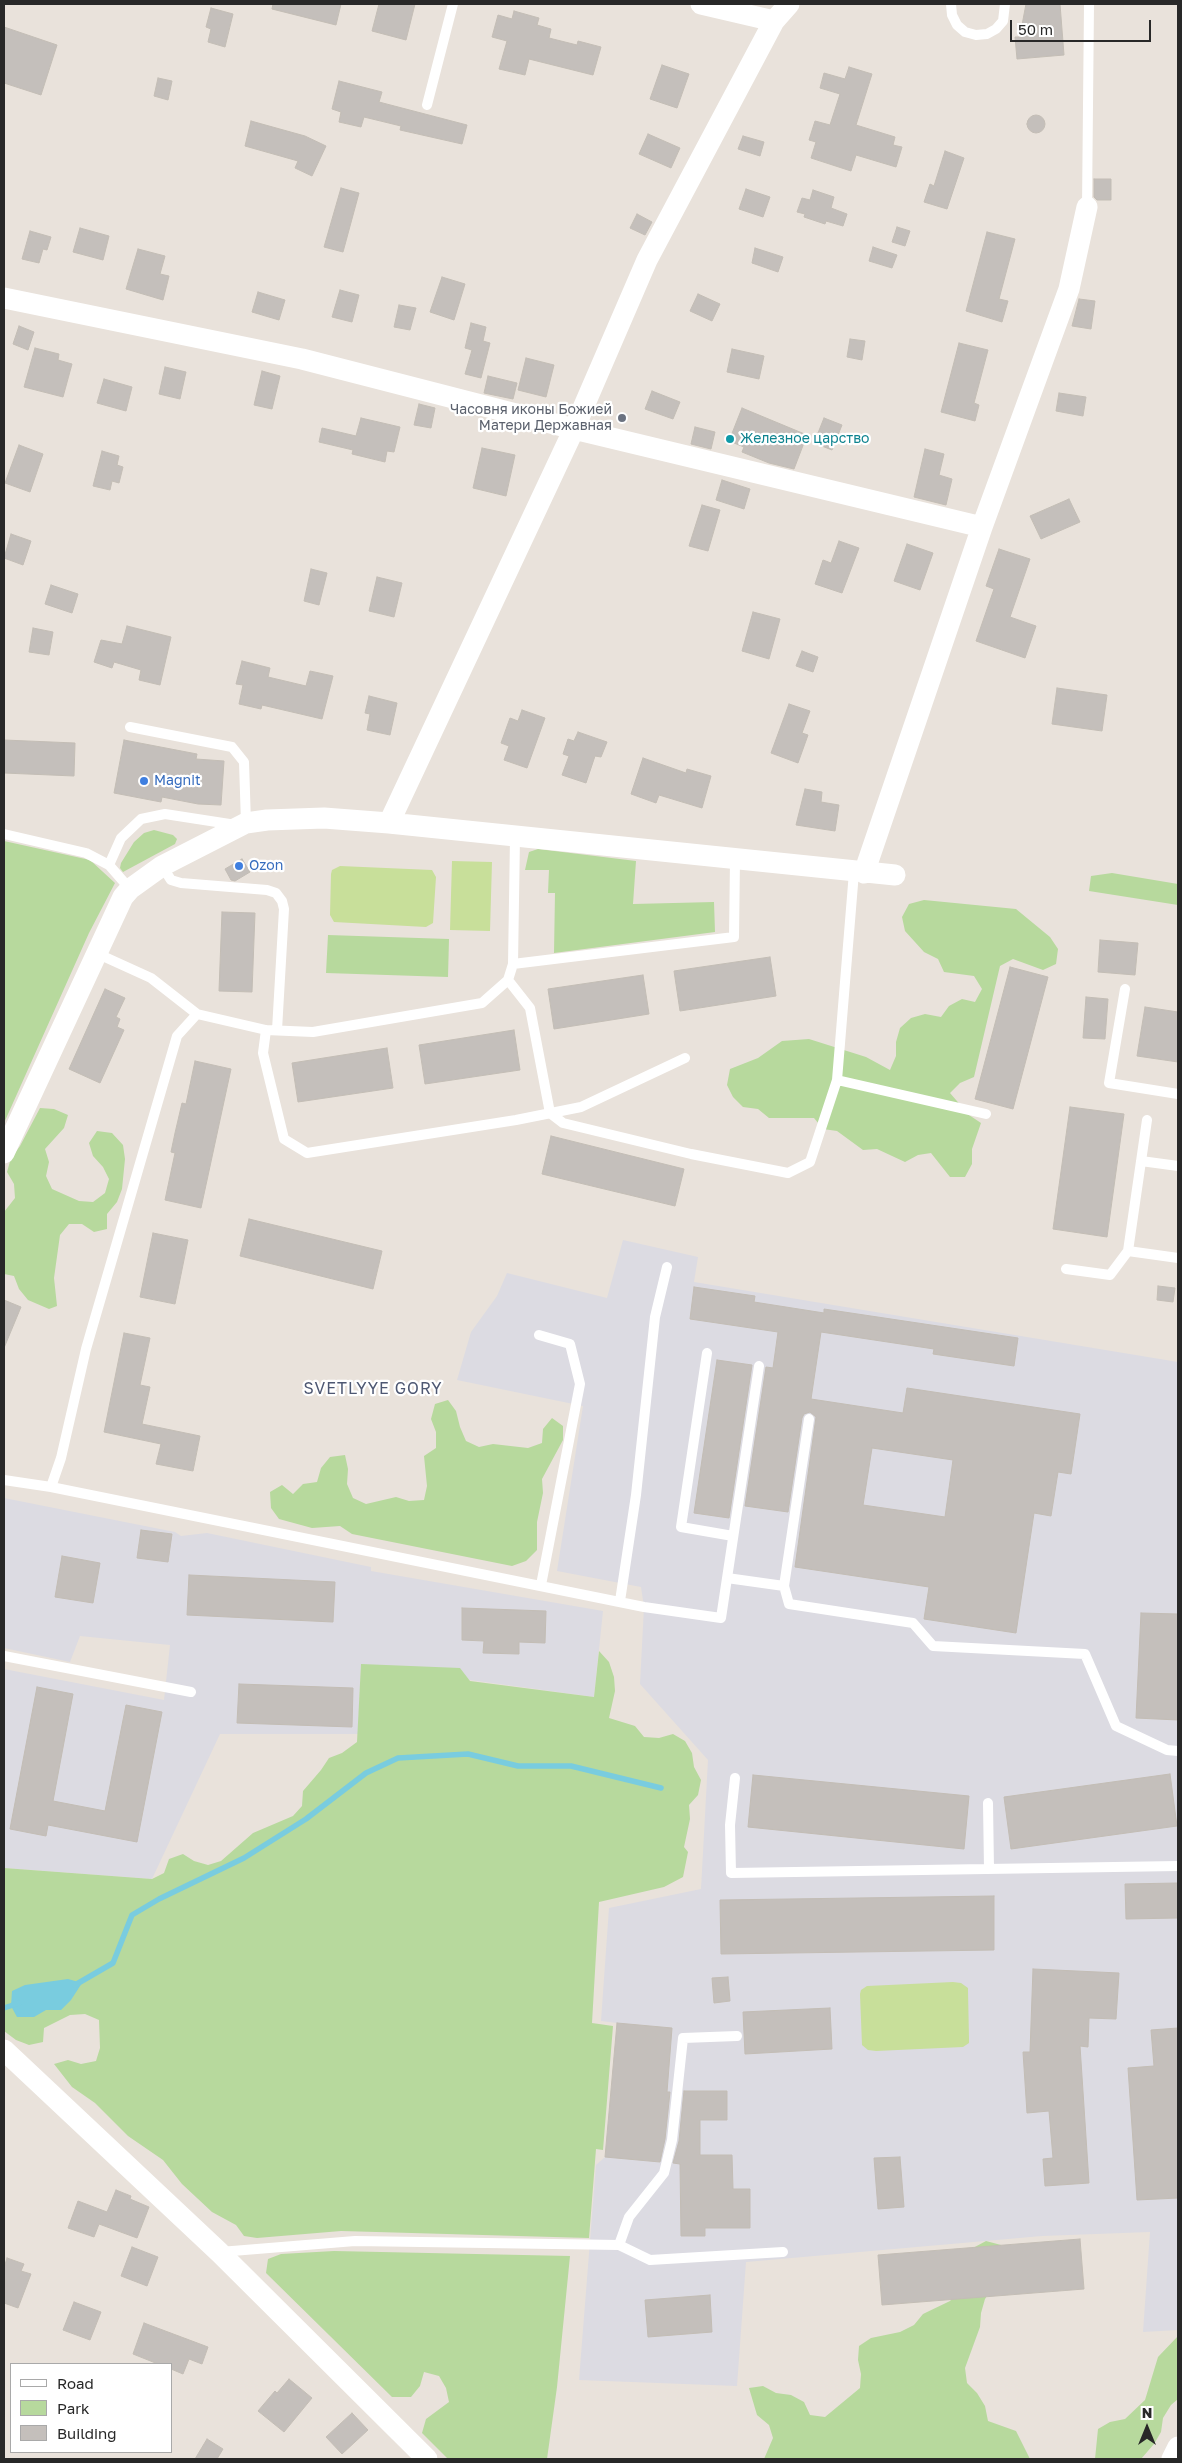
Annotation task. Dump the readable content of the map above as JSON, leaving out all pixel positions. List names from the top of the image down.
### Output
{
  "districts": ["SVETLYYE GORY"],
  "places": [
    "Часовня иконы Божией Матери Державная",
    "Железное царство",
    "Magnit",
    "Ozon"
  ],
  "legend": ["Road", "Park", "Building"],
  "scale_bar": "50 m",
  "north": "top"
}
